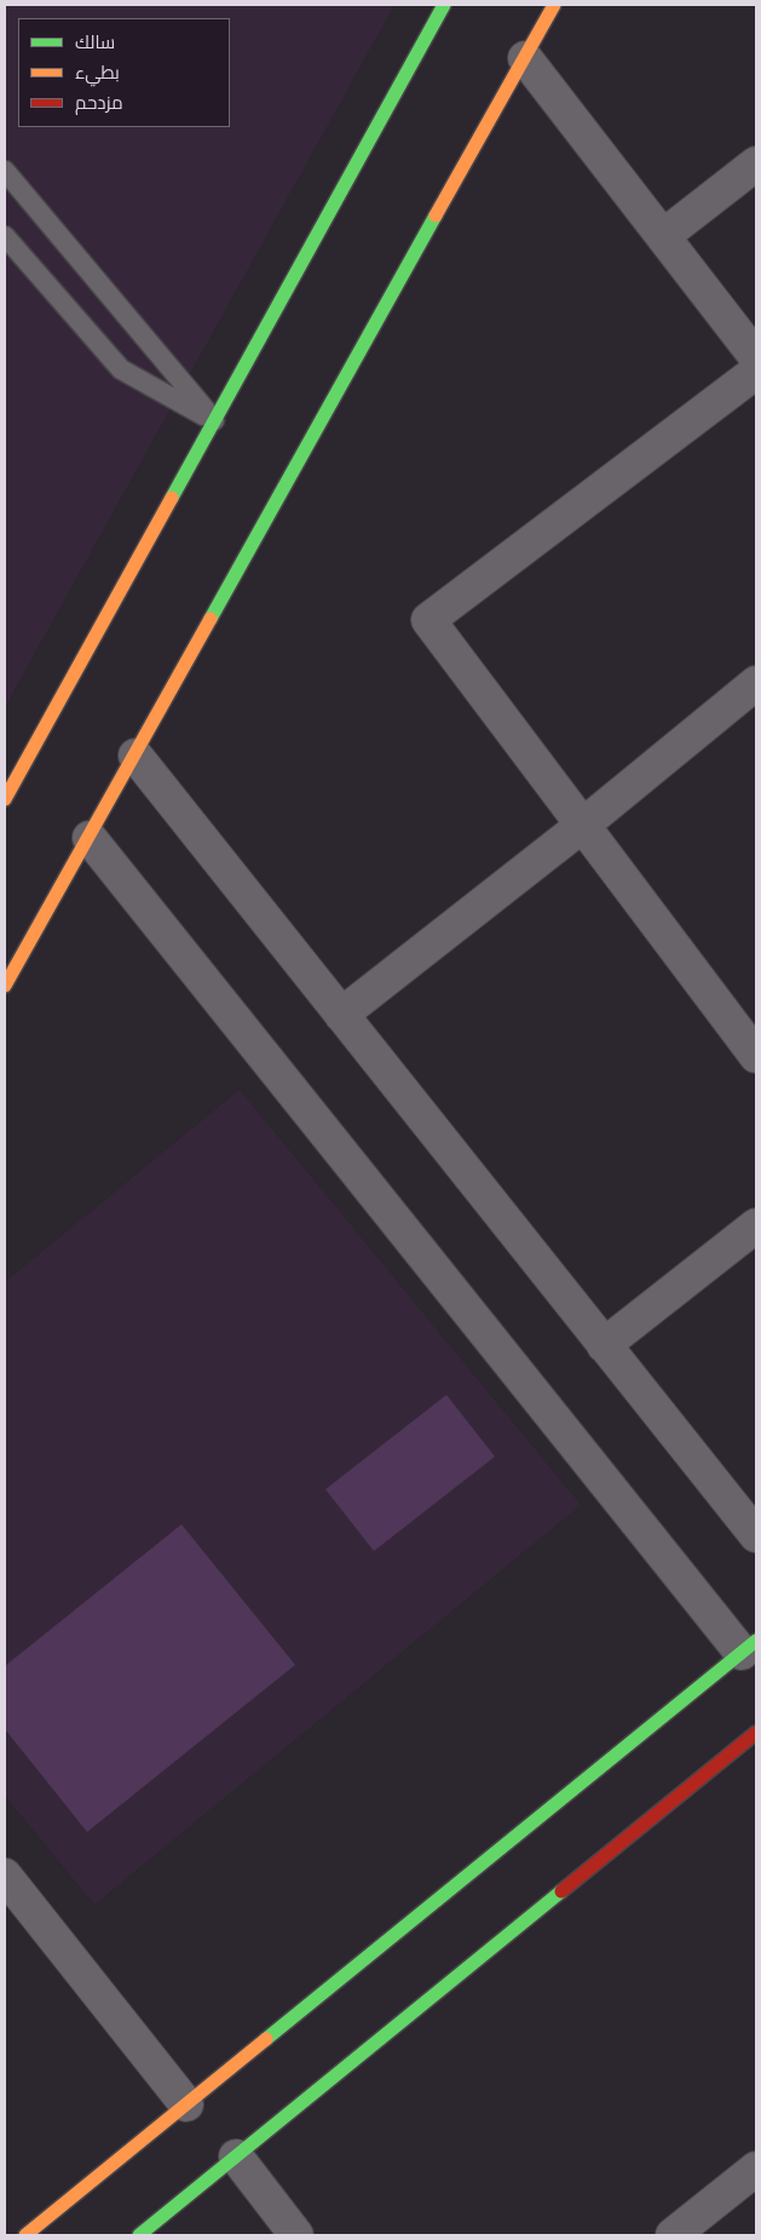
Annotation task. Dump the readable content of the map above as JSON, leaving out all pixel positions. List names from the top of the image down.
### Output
{
  "legend": ["سالك", "بطيء", "مزدحم"]
}
